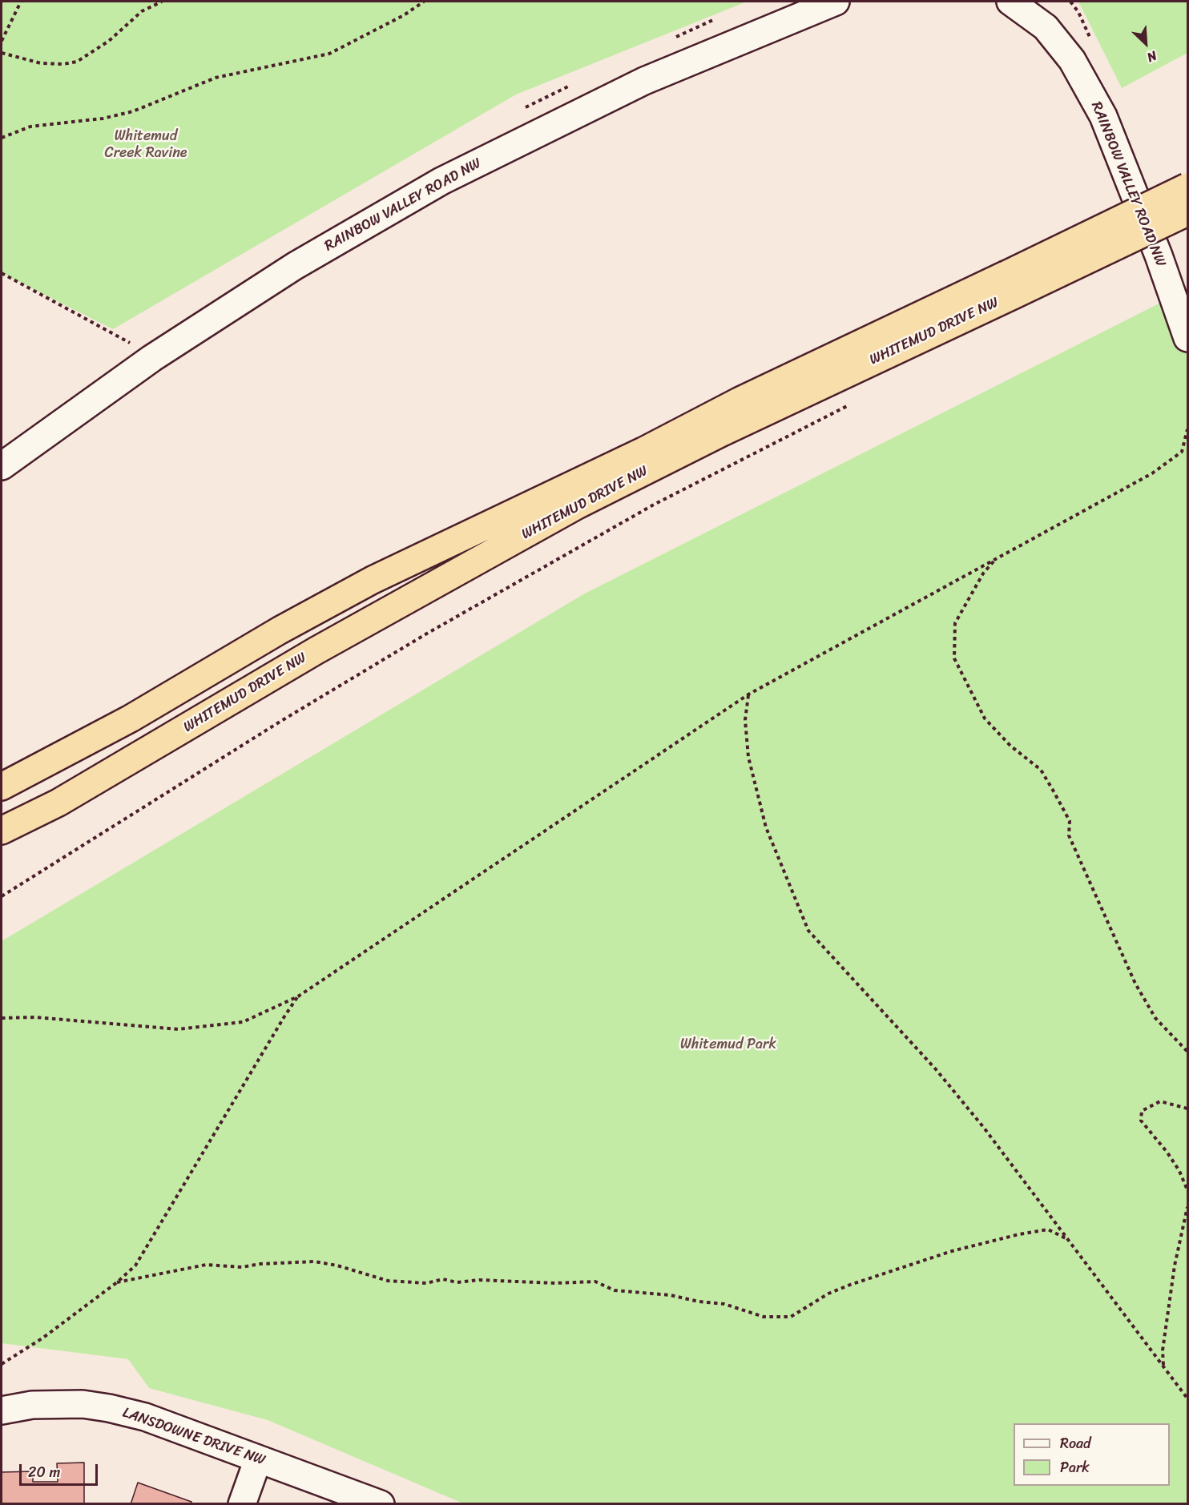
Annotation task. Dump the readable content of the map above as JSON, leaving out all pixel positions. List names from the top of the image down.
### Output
{
  "streets": {
    "highway": ["WHITEMUD DRIVE NW"],
    "street": ["RAINBOW VALLEY ROAD NW", "LANSDOWNE DRIVE NW"]
  },
  "parks": ["Whitemud Creek Ravine", "Whitemud Park"],
  "legend": ["Road", "Park"],
  "scale_bar": "20 m",
  "north": "bottom right"
}
